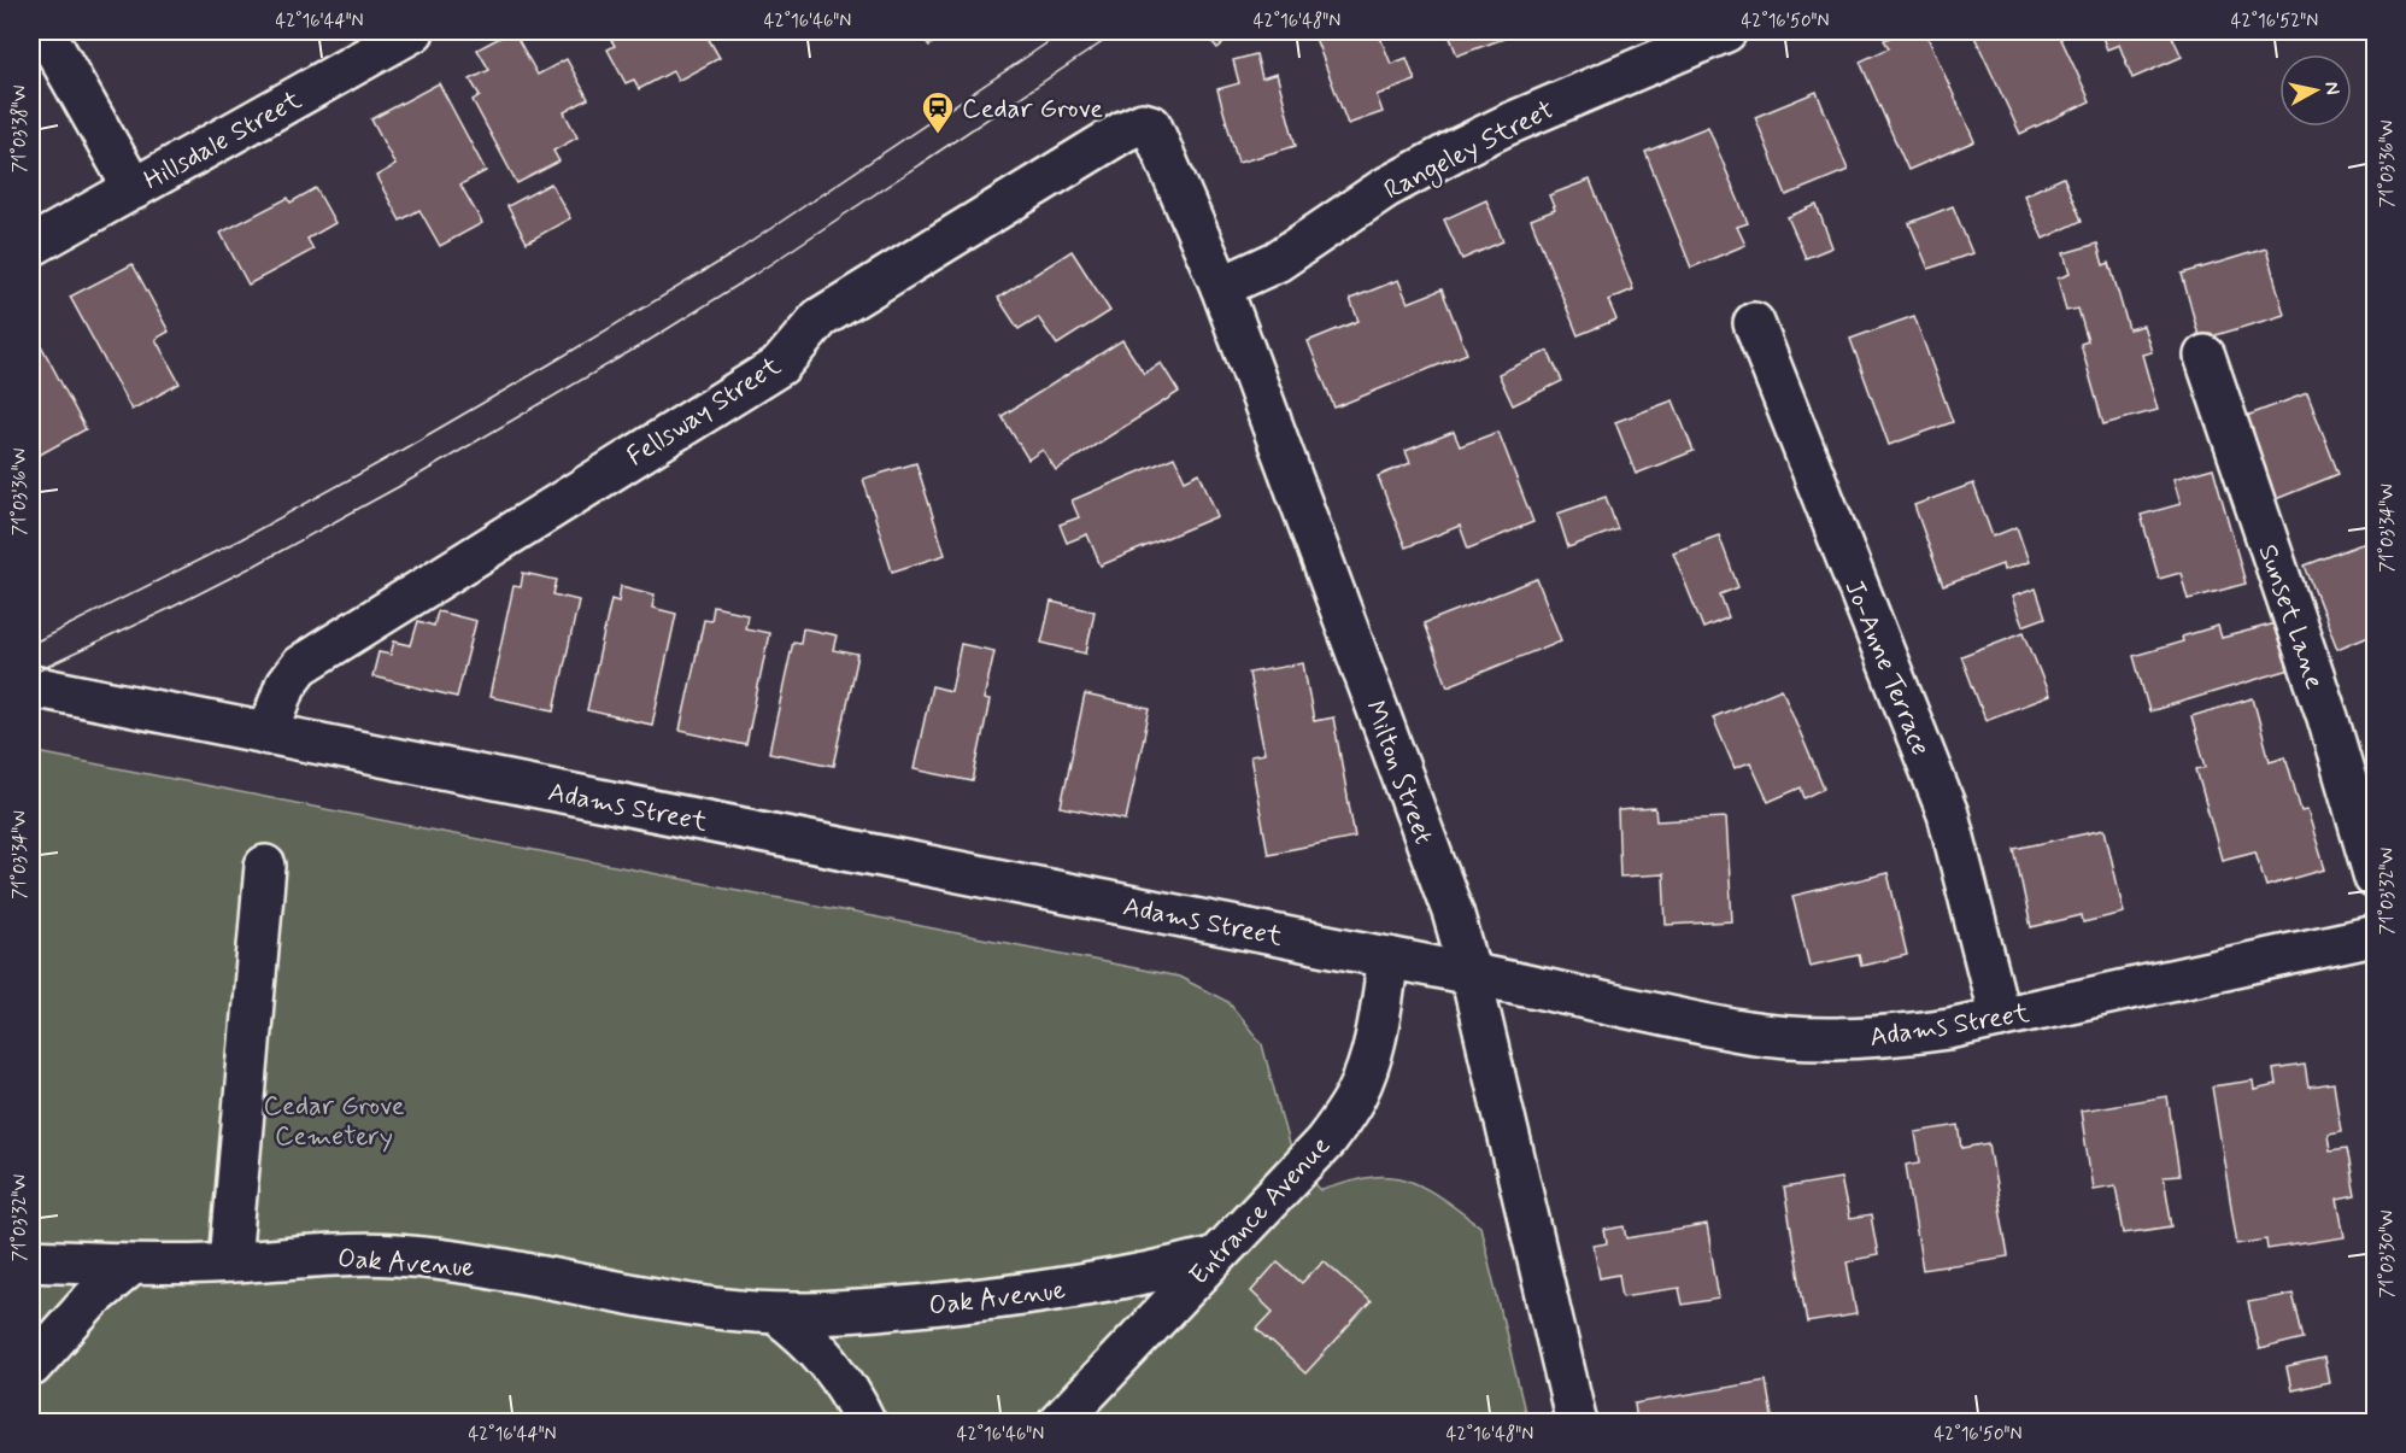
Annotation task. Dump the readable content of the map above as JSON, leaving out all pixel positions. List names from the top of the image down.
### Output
{
  "streets": {
    "street": [
      "Hillsdale Street",
      "Rangeley Street",
      "Fellsway Street",
      "Sunset Lane",
      "Jo-Anne Terrace",
      "Milton Street",
      "Adams Street",
      "Entrance Avenue",
      "Oak Avenue"
    ]
  },
  "crossings": [
    ["Rangeley Street", "Milton Street"],
    ["Fellsway Street", "Milton Street"],
    ["Fellsway Street", "Adams Street"],
    ["Jo-Anne Terrace", "Adams Street"],
    ["Milton Street", "Adams Street"],
    ["Adams Street", "Entrance Avenue"],
    ["Entrance Avenue", "Oak Avenue"]
  ],
  "parks": ["Cedar Grove Cemetery"],
  "places": {
    "station": ["Cedar Grove"]
  },
  "north": "right",
  "coordinates": [
    "42°16'44\"N",
    "42°16'46\"N",
    "42°16'48\"N",
    "42°16'50\"N",
    "42°16'52\"N",
    "71°03'38\"W",
    "71°03'36\"W",
    "71°03'34\"W",
    "71°03'32\"W",
    "71°03'30\"W"
  ]
}
